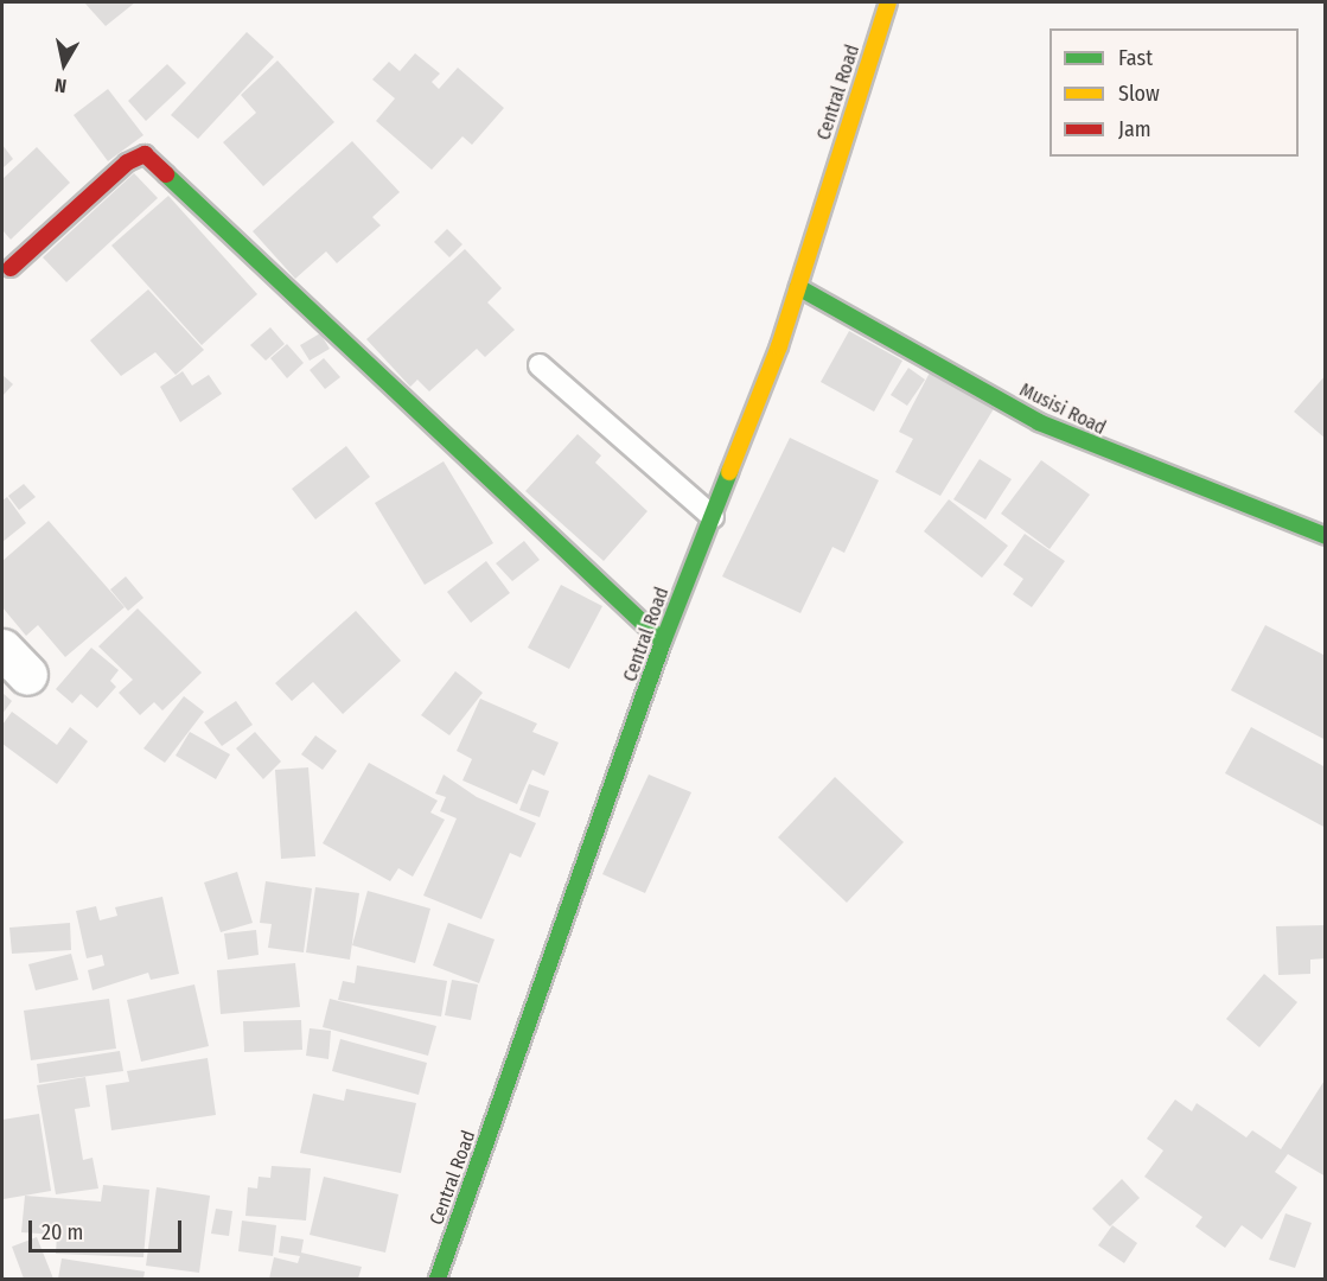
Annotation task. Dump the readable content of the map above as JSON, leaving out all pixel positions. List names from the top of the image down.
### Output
{
  "streets": {
    "street": ["Central Road", "Musisi Road"]
  },
  "crossings": [
    ["Central Road", "Musisi Road"]
  ],
  "legend": ["Fast", "Slow", "Jam"],
  "scale_bar": "20 m",
  "north": "bottom"
}
